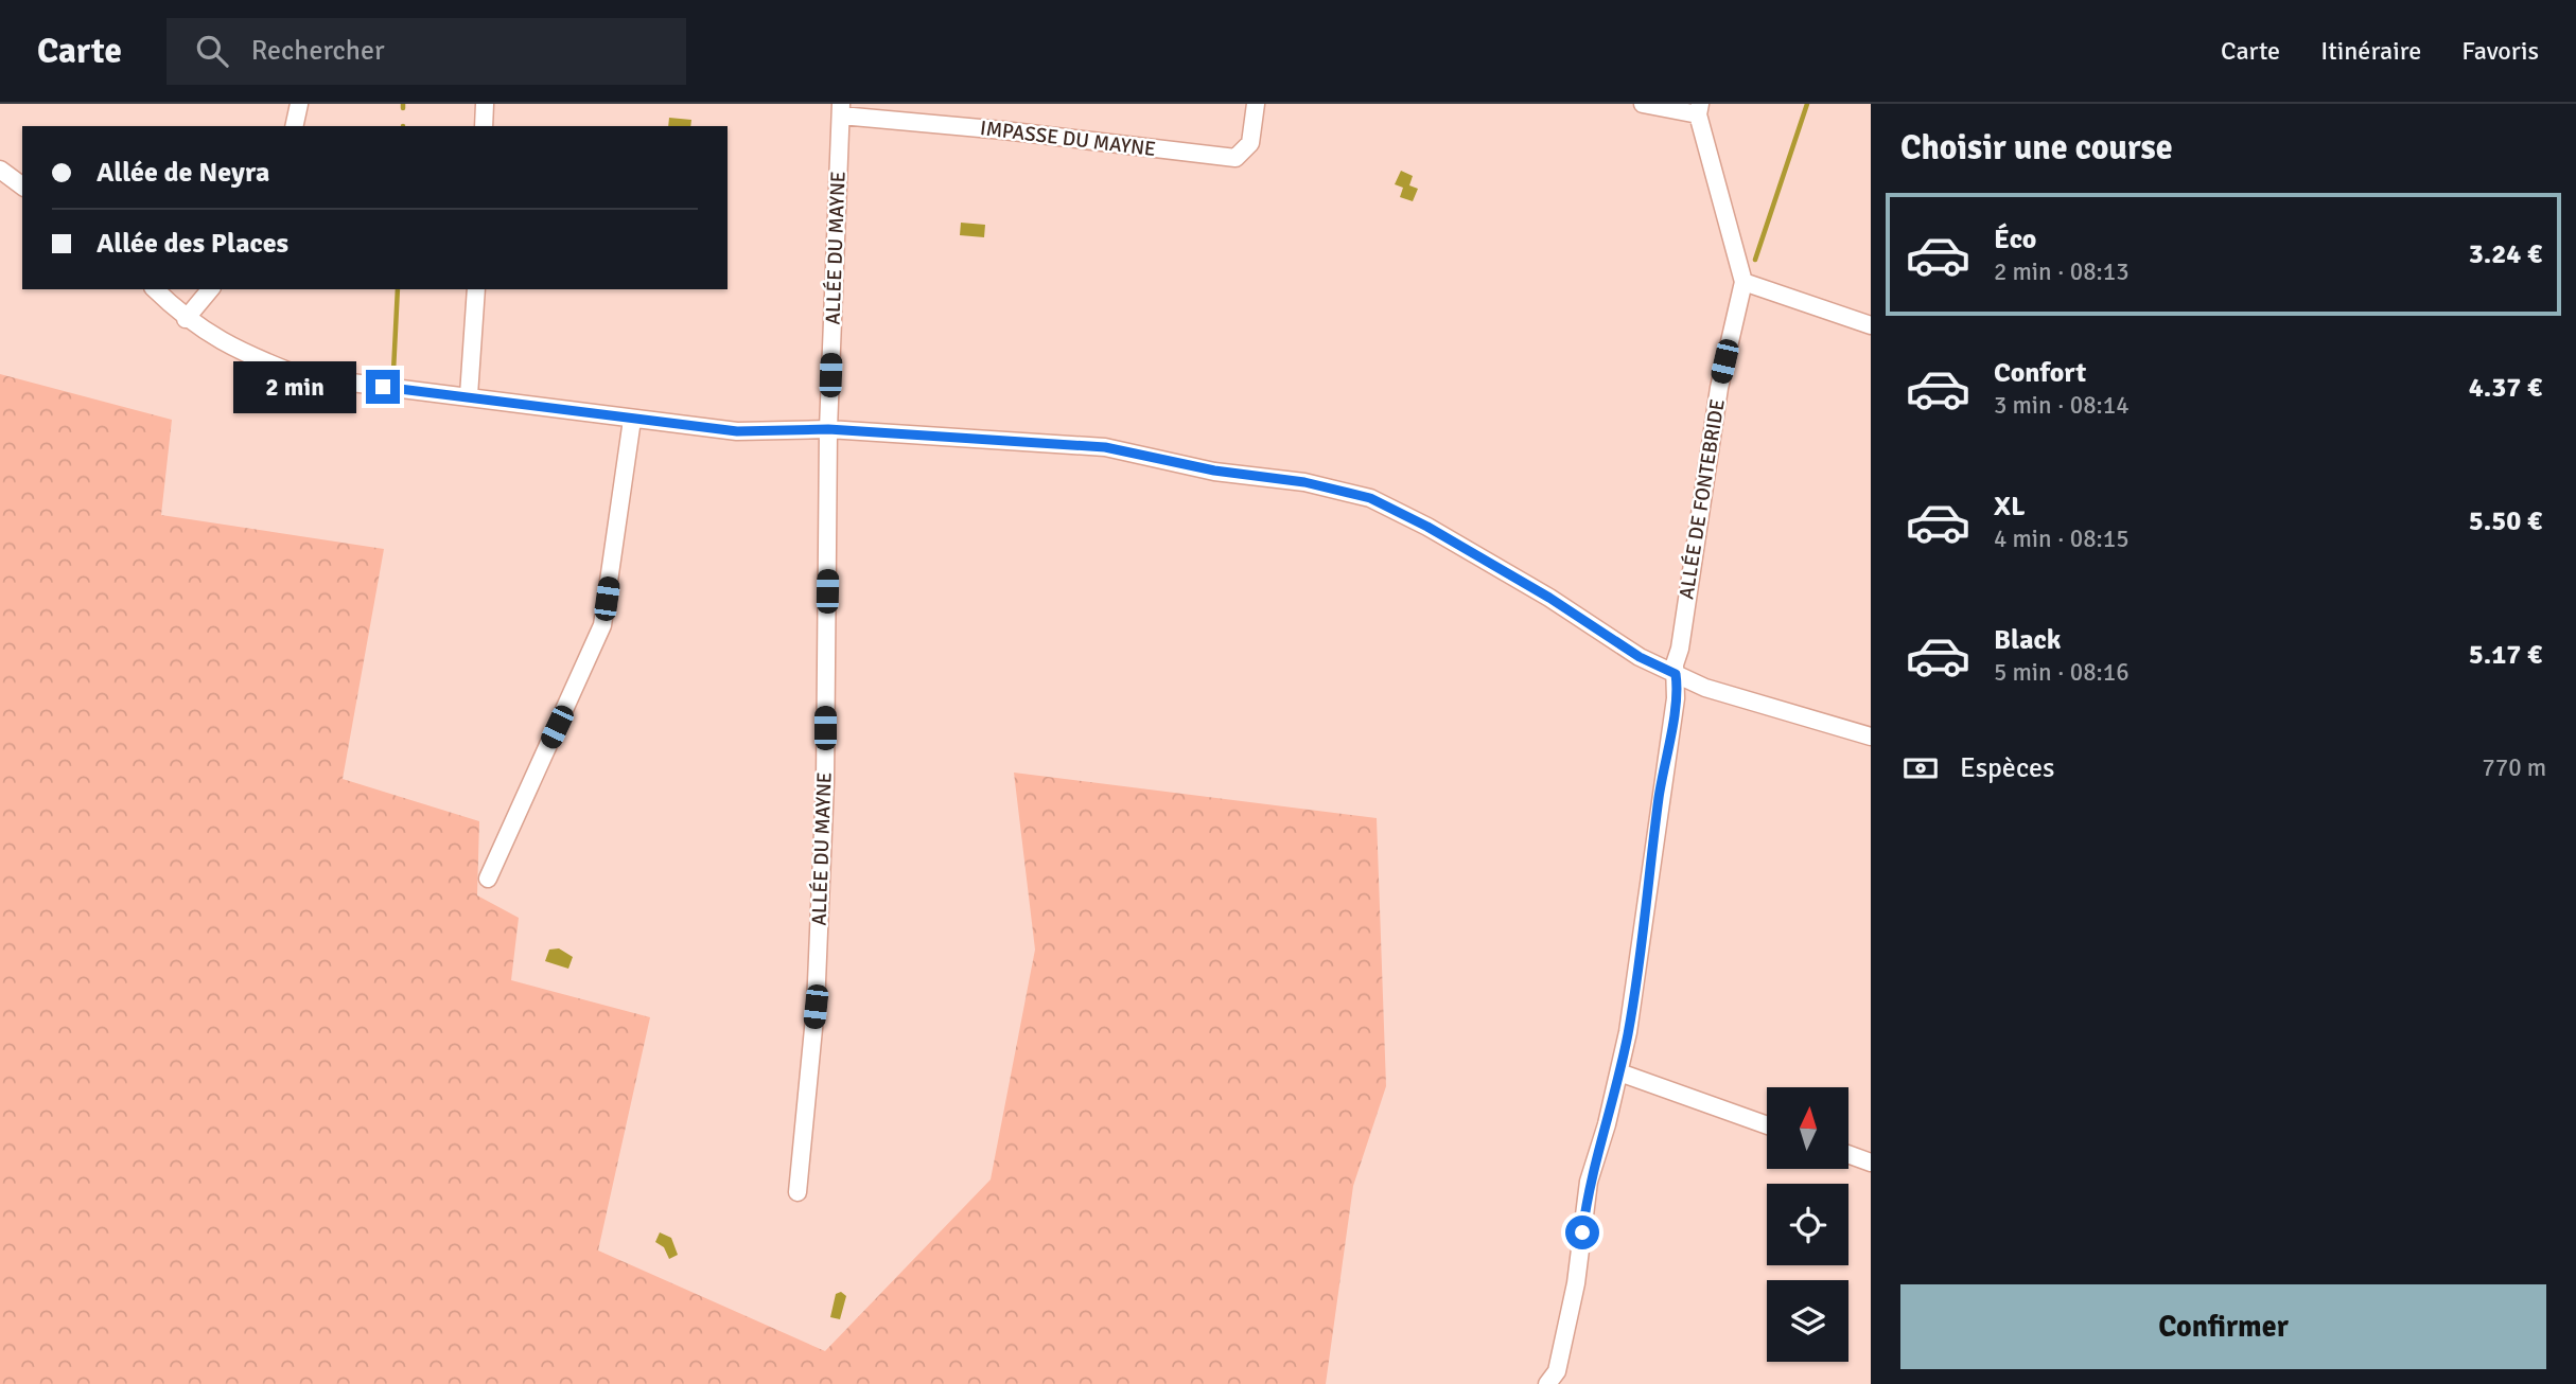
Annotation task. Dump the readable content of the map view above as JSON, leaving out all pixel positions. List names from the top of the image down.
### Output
{
  "streets": {
    "street": ["IMPASSE DU MAYNE", "ALLÉE DU MAYNE", "ALLÉE DE FONTEBRIDE"]
  },
  "crossings": [
    ["IMPASSE DU MAYNE", "ALLÉE DU MAYNE"]
  ],
  "north": "top",
  "page": {
    "header": "Carte",
    "search": "Rechercher",
    "nav": ["Carte", "Itinéraire", "Favoris"],
    "heading": "Choisir une course",
    "banner": ["Allée de Neyra", "Allée des Places"],
    "list": [
      {
        "name": "Éco",
        "note": "2 min · 08:13",
        "value": "3.24 €"
      },
      {
        "name": "Confort",
        "note": "3 min · 08:14",
        "value": "4.37 €"
      },
      {
        "name": "XL",
        "note": "4 min · 08:15",
        "value": "5.50 €"
      },
      {
        "name": "Black",
        "note": "5 min · 08:16",
        "value": "5.17 €"
      }
    ],
    "bubble": "2 min",
    "pay": ["Espèces", "770 m"],
    "buttons": "Confirmer"
  }
}
